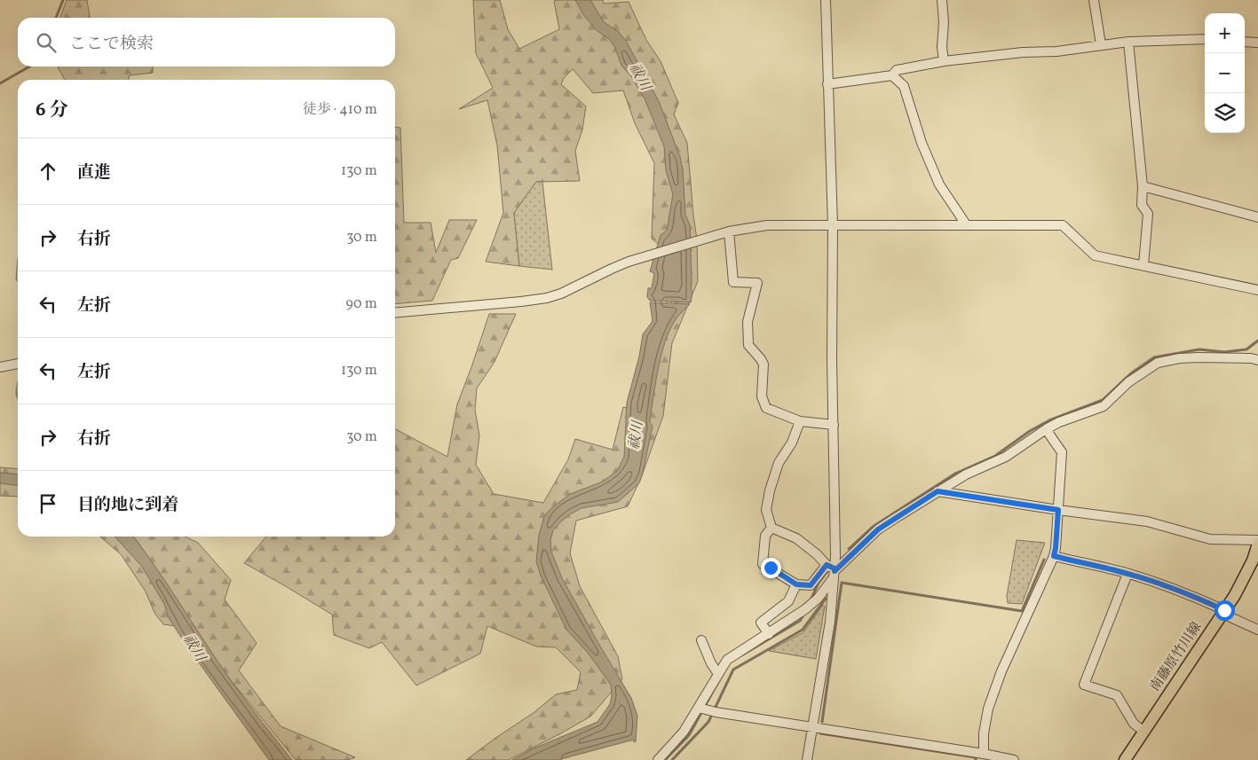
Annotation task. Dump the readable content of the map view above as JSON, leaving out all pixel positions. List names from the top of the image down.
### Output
{
  "streets": {
    "main road": ["南藤原竹川線"]
  },
  "water": ["祓川"],
  "page": {
    "map_buttons": ["+", "−"],
    "search": "ここで検索",
    "heading": ["6 分", "徒歩 · 410 m"],
    "list": [
      ["直進", "130 m"],
      ["右折", "30 m"],
      ["左折", "90 m"],
      ["左折", "130 m"],
      ["右折", "30 m"],
      "目的地に到着"
    ]
  }
}
